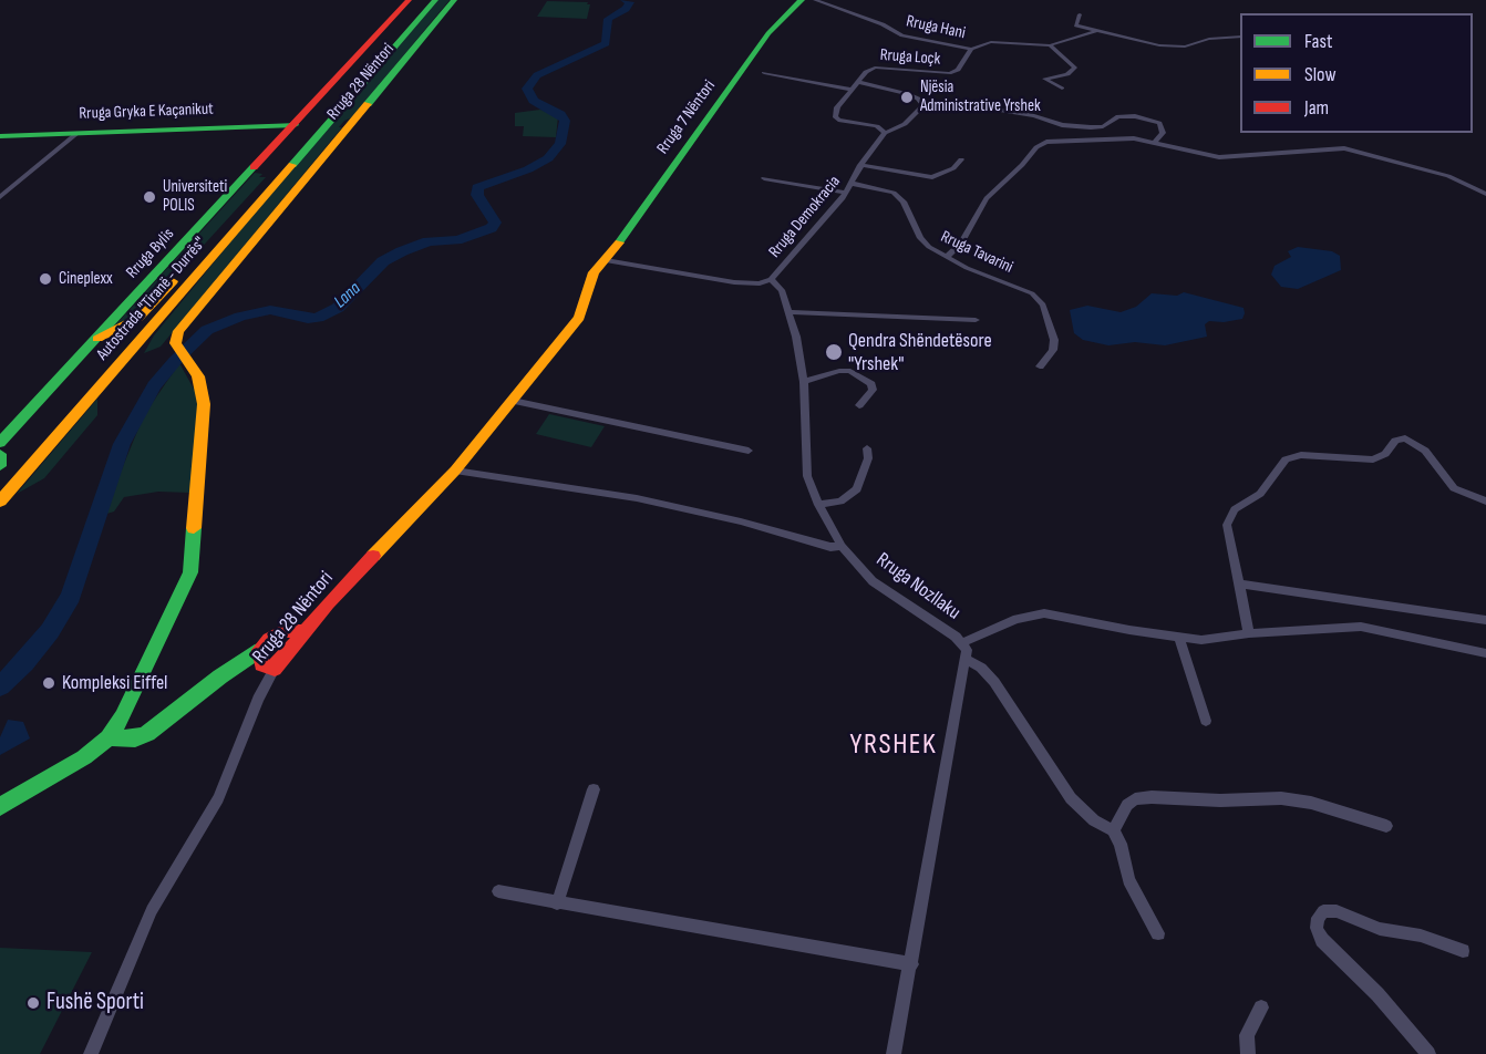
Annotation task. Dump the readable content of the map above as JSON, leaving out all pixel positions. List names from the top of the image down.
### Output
{
  "streets": {
    "main road": [
      "Rruga 28 Nëntori",
      "Rruga Gryka E Kaçanikut",
      "Rruga 7 Nëntori",
      "Rruga Bylis",
      "Autostrada \"Tiranë - Durrës\""
    ],
    "street": [
      "Rruga Hani",
      "Rruga Loçk",
      "Rruga Demokracia",
      "Rruga Tavarini",
      "Rruga Nozllaku"
    ]
  },
  "crossings": [
    ["Rruga Hani", "Rruga Loçk"],
    ["Rruga Loçk", "Rruga Demokracia"],
    ["Rruga 28 Nëntori", "Rruga 7 Nëntori"],
    ["Rruga 28 Nëntori", "Rruga Demokracia"],
    ["Rruga Gryka E Kaçanikut", "Rruga Bylis"],
    ["Rruga 7 Nëntori", "Rruga Demokracia"],
    ["Rruga Demokracia", "Rruga Tavarini"],
    ["Rruga Demokracia", "Rruga Nozllaku"]
  ],
  "districts": ["YRSHEK"],
  "water": ["Lana"],
  "places": [
    "Njësia Administrative Yrshek",
    "Universiteti POLIS",
    "Cineplexx",
    "Qendra Shëndetësore \"Yrshek\"",
    "Kompleksi Eiffel",
    "Fushë Sporti"
  ],
  "legend": ["Fast", "Slow", "Jam"]
}
